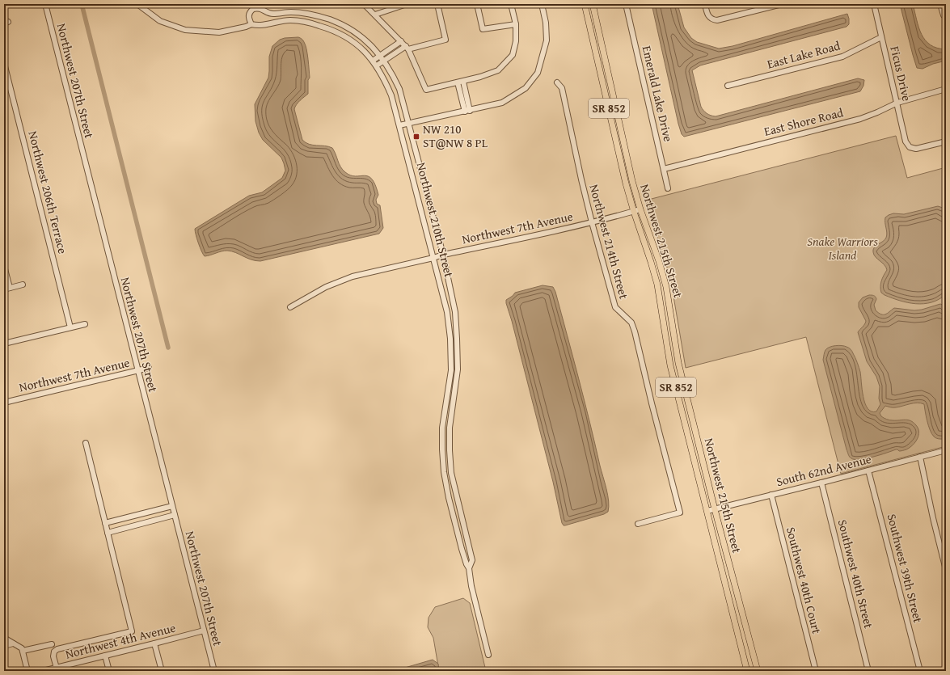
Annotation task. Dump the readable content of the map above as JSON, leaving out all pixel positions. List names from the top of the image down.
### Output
{
  "streets": {
    "main road": ["SR 852", "Northwest 215th Street"],
    "street": [
      "East Lake Road",
      "Ficus Drive",
      "Northwest 207th Street",
      "Emerald Lake Drive",
      "East Shore Road",
      "Northwest 206th Terrace",
      "Northwest 210th Street",
      "Northwest 7th Avenue",
      "Northwest 214th Street",
      "South 62nd Avenue",
      "Southwest 39th Street",
      "Southwest 40th Street",
      "Southwest 40th Court",
      "Northwest 4th Avenue"
    ]
  },
  "crossings": [
    ["East Lake Road", "Ficus Drive"],
    ["Ficus Drive", "East Shore Road"],
    ["Northwest 207th Street", "Northwest 7th Avenue"],
    ["Northwest 207th Street", "Northwest 4th Avenue"],
    ["Emerald Lake Drive", "East Shore Road"],
    ["Northwest 210th Street", "Northwest 7th Avenue"],
    ["Northwest 7th Avenue", "Northwest 215th Street"],
    ["Northwest 7th Avenue", "Northwest 214th Street"],
    ["Northwest 215th Street", "South 62nd Avenue"],
    ["South 62nd Avenue", "Southwest 39th Street"],
    ["South 62nd Avenue", "Southwest 40th Street"],
    ["South 62nd Avenue", "Southwest 40th Court"]
  ],
  "parks": ["Snake Warriors Island"],
  "places": {
    "transit": ["NW 210 ST@NW 8 PL"]
  }
}
